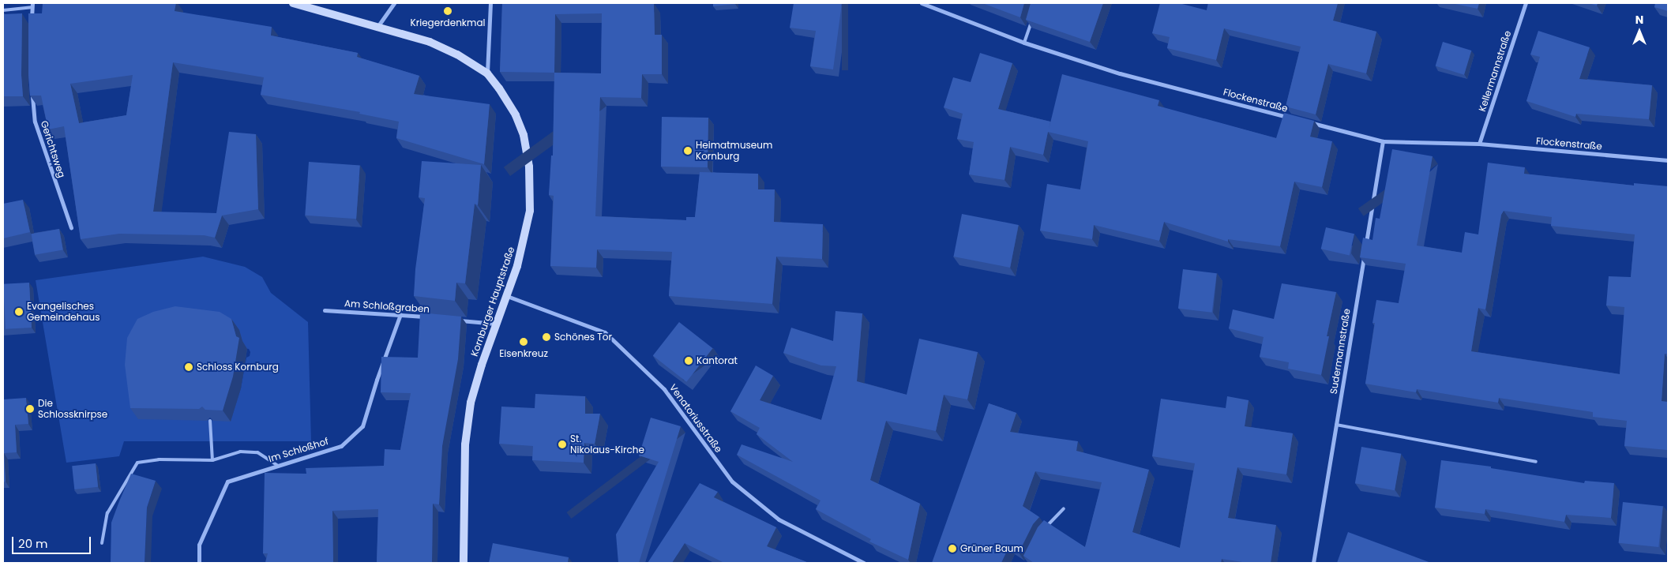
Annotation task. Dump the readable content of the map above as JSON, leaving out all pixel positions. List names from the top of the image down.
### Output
{
  "streets": {
    "main road": ["Kornburger Hauptstraße"],
    "street": [
      "Kellermannstraße",
      "Flockenstraße",
      "Gerichtsweg",
      "Am Schloßgraben",
      "Sudermannstraße",
      "Venatoriusstraße",
      "Im Schloßhof"
    ]
  },
  "crossings": [
    ["Kellermannstraße", "Flockenstraße"],
    ["Flockenstraße", "Sudermannstraße"],
    ["Kornburger Hauptstraße", "Venatoriusstraße"],
    ["Am Schloßgraben", "Im Schloßhof"]
  ],
  "places": [
    "Kriegerdenkmal",
    "Heimatmuseum Kornburg",
    "Evangelisches Gemeindehaus",
    "Schönes Tor",
    "Eisenkreuz",
    "Kantorat",
    "Schloss Kornburg",
    "Die Schlossknirpse",
    "St. Nikolaus-Kirche",
    "Grüner Baum"
  ],
  "scale_bar": "20 m",
  "north": "top"
}
